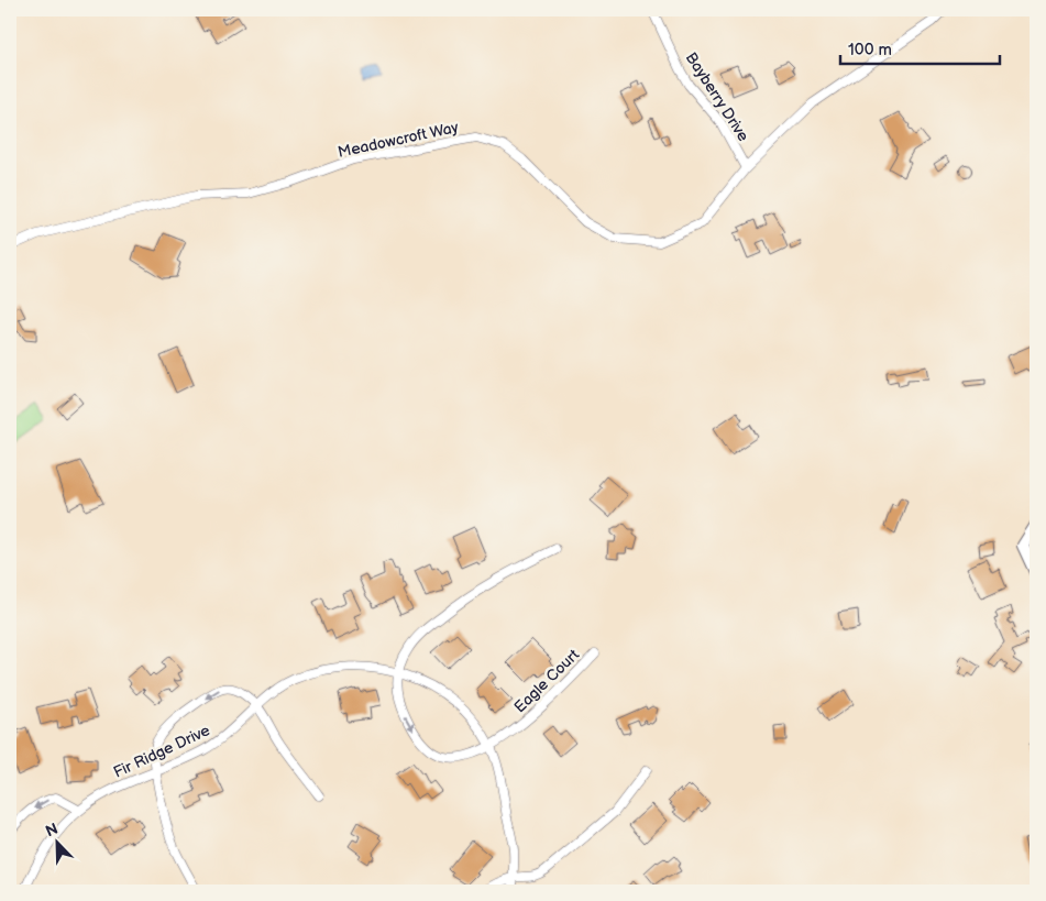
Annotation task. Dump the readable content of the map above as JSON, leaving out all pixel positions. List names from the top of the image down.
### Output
{
  "streets": {
    "street": [
      "Bayberry Drive",
      "Meadowcroft Way",
      "Eagle Court",
      "Fir Ridge Drive"
    ]
  },
  "crossings": [
    ["Bayberry Drive", "Meadowcroft Way"],
    ["Eagle Court", "Fir Ridge Drive"]
  ],
  "scale_bar": "100 m",
  "north": "top left"
}
